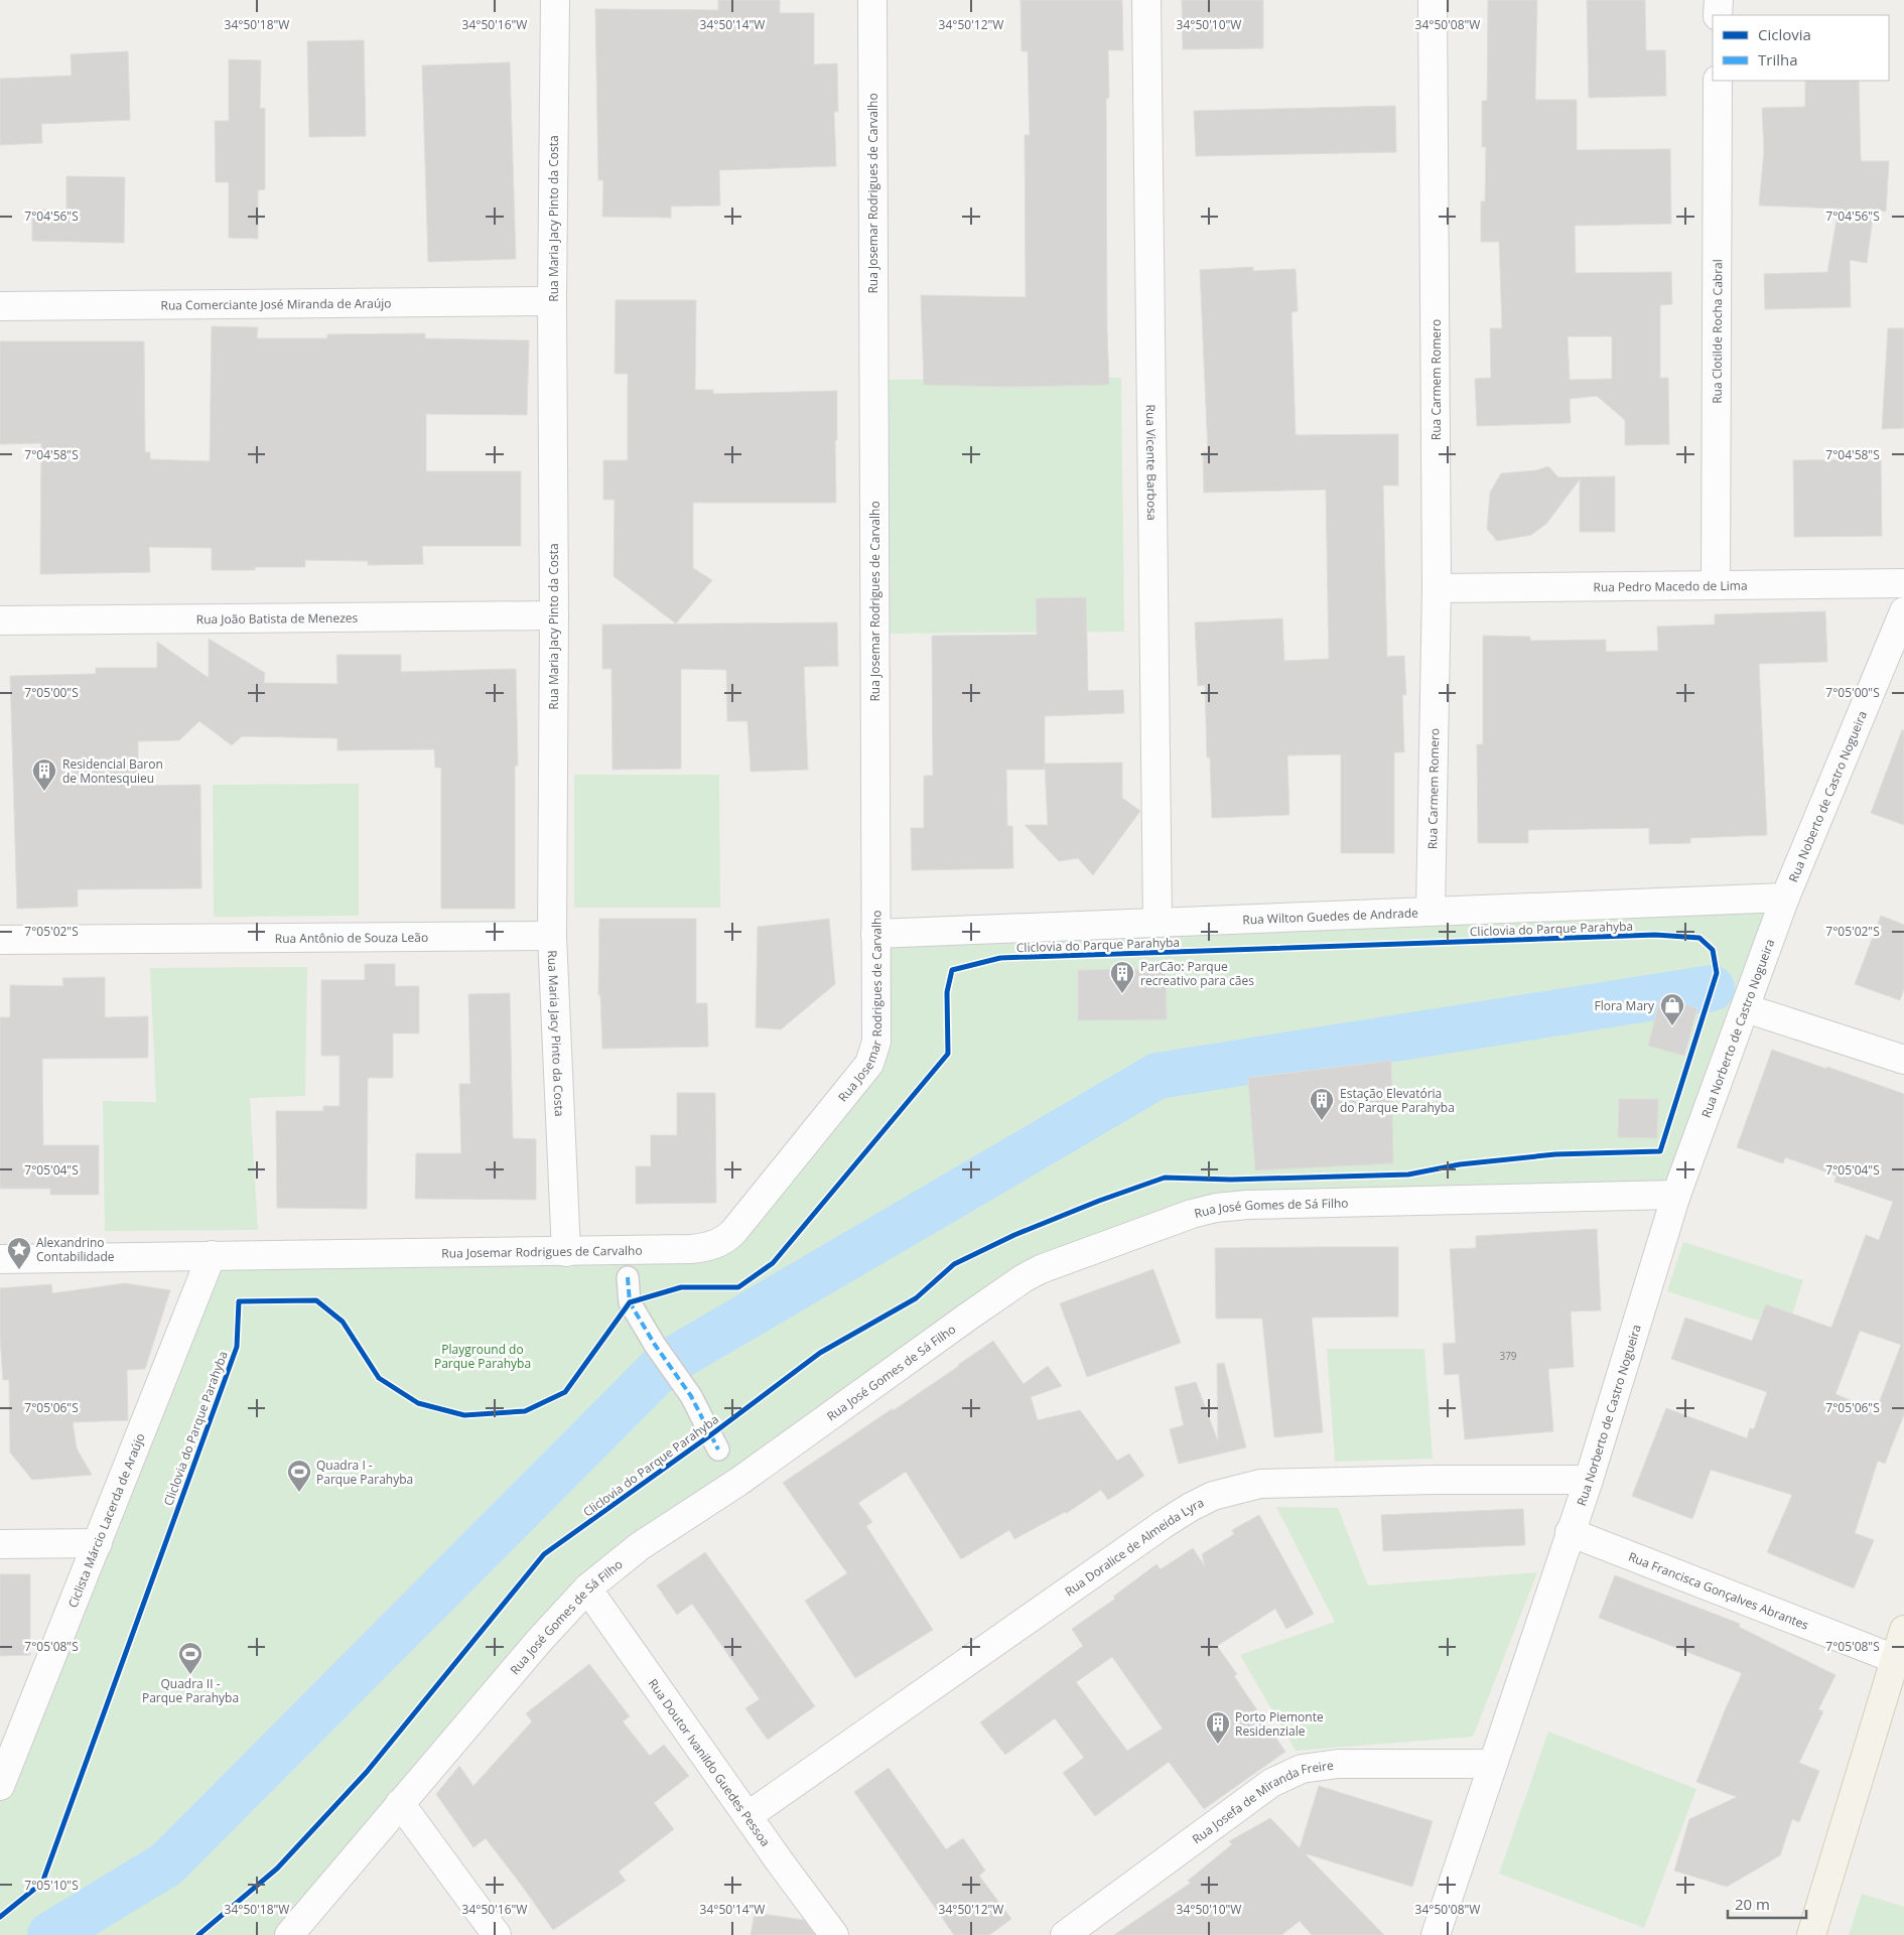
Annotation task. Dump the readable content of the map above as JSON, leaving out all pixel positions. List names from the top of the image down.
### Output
{
  "streets": {
    "street": [
      "Rua Josemar Rodrigues de Carvalho",
      "Rua Maria Jacy Pinto da Costa",
      "Rua Comerciante José Miranda de Araújo",
      "Rua Clotilde Rocha Cabral",
      "Rua Carmem Romero",
      "Rua Vicente Barbosa",
      "Rua Pedro Macedo de Lima",
      "Rua João Batista de Menezes",
      "Rua Noberto de Castro Nogueira",
      "Rua Wilton Guedes de Andrade",
      "Rua Antônio de Souza Leão",
      "Rua Norberto de Castro Nogueira",
      "Rua José Gomes de Sá Filho",
      "Ciclista Márcio Lacerda de Araújo",
      "Rua Doralice de Almeida Lyra",
      "Rua Francisca Gonçalves Abrantes",
      "Rua Doutor Ivanildo Guedes Pessoa",
      "Rua Josefa de Miranda Freire"
    ],
    "cycle path": ["Cliclovia do Parque Parahyba"]
  },
  "crossings": [
    ["Rua Josemar Rodrigues de Carvalho", "Rua Maria Jacy Pinto da Costa"],
    ["Rua Josemar Rodrigues de Carvalho", "Rua Wilton Guedes de Andrade"],
    ["Rua Josemar Rodrigues de Carvalho", "Ciclista Márcio Lacerda de Araújo"],
    ["Rua Maria Jacy Pinto da Costa", "Rua Comerciante José Miranda de Araújo"],
    ["Rua Maria Jacy Pinto da Costa", "Rua João Batista de Menezes"],
    ["Rua Maria Jacy Pinto da Costa", "Rua Antônio de Souza Leão"],
    ["Rua Clotilde Rocha Cabral", "Rua Pedro Macedo de Lima"],
    ["Rua Carmem Romero", "Rua Pedro Macedo de Lima"],
    ["Rua Carmem Romero", "Rua Wilton Guedes de Andrade"],
    ["Rua Vicente Barbosa", "Rua Wilton Guedes de Andrade"],
    ["Rua Noberto de Castro Nogueira", "Rua Wilton Guedes de Andrade"],
    ["Rua Noberto de Castro Nogueira", "Rua Norberto de Castro Nogueira"],
    ["Rua Wilton Guedes de Andrade", "Rua Norberto de Castro Nogueira"],
    ["Rua Norberto de Castro Nogueira", "Rua José Gomes de Sá Filho"],
    ["Rua Norberto de Castro Nogueira", "Rua Doralice de Almeida Lyra"],
    ["Rua Norberto de Castro Nogueira", "Rua Francisca Gonçalves Abrantes"],
    ["Rua Norberto de Castro Nogueira", "Rua Josefa de Miranda Freire"],
    ["Rua José Gomes de Sá Filho", "Rua Doutor Ivanildo Guedes Pessoa"],
    ["Rua Doralice de Almeida Lyra", "Rua Doutor Ivanildo Guedes Pessoa"]
  ],
  "parks": ["Playground do Parque Parahyba"],
  "places": {
    "building": [
      "Residencial Baron de Montesquieu",
      "ParCão: Parque recreativo para cães",
      "Estação Elevatória do Parque Parahyba",
      "Porto Piemonte Residenziale"
    ],
    "shop": ["Flora Mary"],
    "place": ["Alexandrino Contabilidade"],
    "sports": ["Quadra I - Parque Parahyba", "Quadra II - Parque Parahyba"]
  },
  "house_numbers": ["379"],
  "legend": ["Ciclovia", "Trilha"],
  "scale_bar": "20 m",
  "coordinates": [
    "34°50'18\"W",
    "34°50'16\"W",
    "34°50'14\"W",
    "34°50'12\"W",
    "34°50'10\"W",
    "34°50'08\"W",
    "7°04'56\"S",
    "7°04'58\"S",
    "7°05'00\"S",
    "7°05'02\"S",
    "7°05'04\"S",
    "7°05'06\"S",
    "7°05'08\"S",
    "7°05'10\"S"
  ]
}
